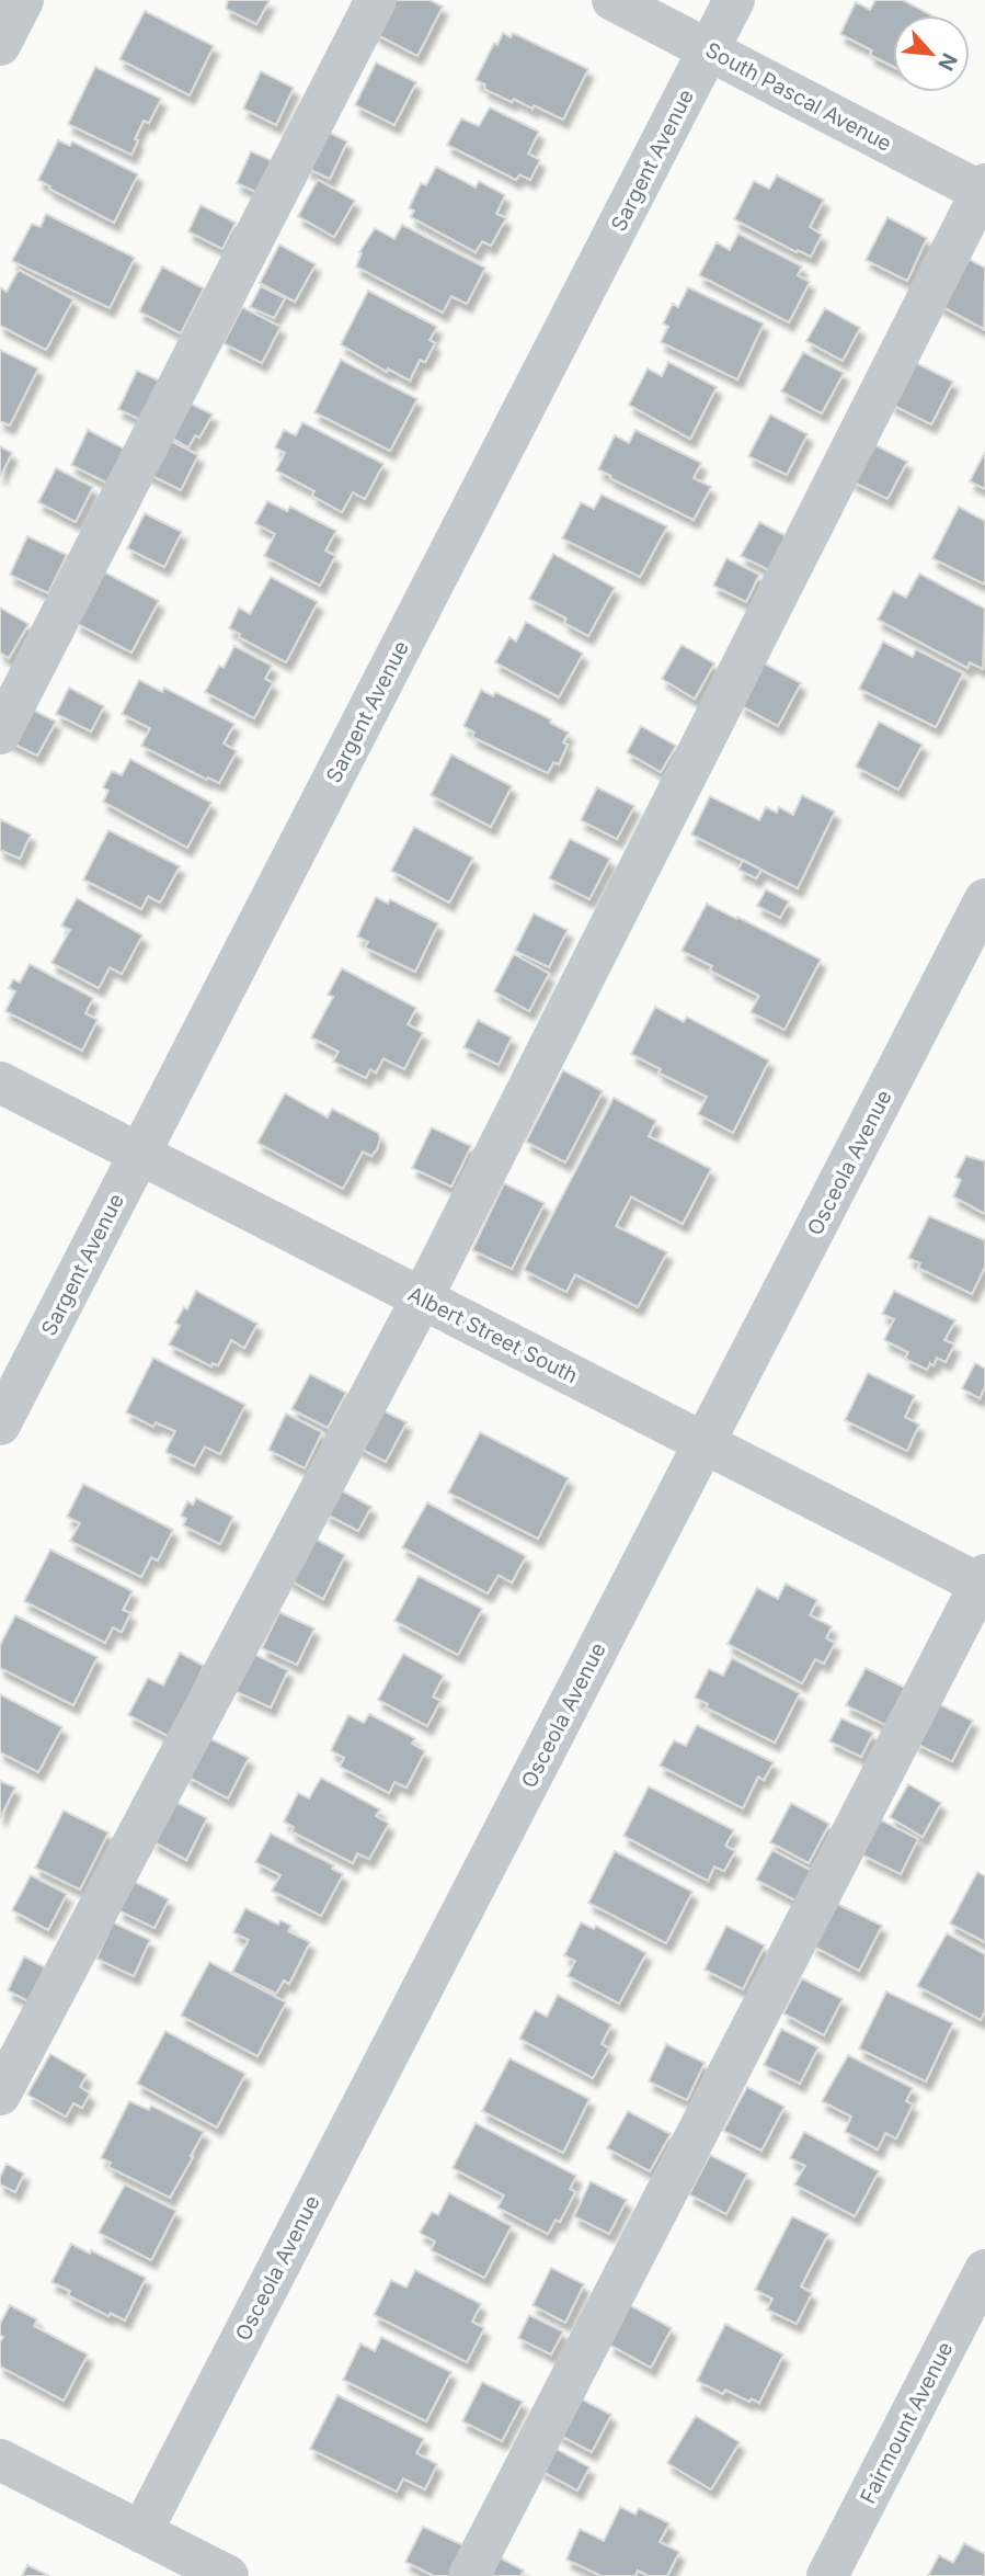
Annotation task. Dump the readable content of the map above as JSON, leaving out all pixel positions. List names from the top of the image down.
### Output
{
  "streets": {
    "street": [
      "South Pascal Avenue",
      "Sargent Avenue",
      "Osceola Avenue",
      "Albert Street South",
      "Fairmount Avenue"
    ]
  },
  "crossings": [
    ["South Pascal Avenue", "Sargent Avenue"],
    ["Sargent Avenue", "Albert Street South"],
    ["Osceola Avenue", "Albert Street South"]
  ],
  "north": "bottom right"
}
